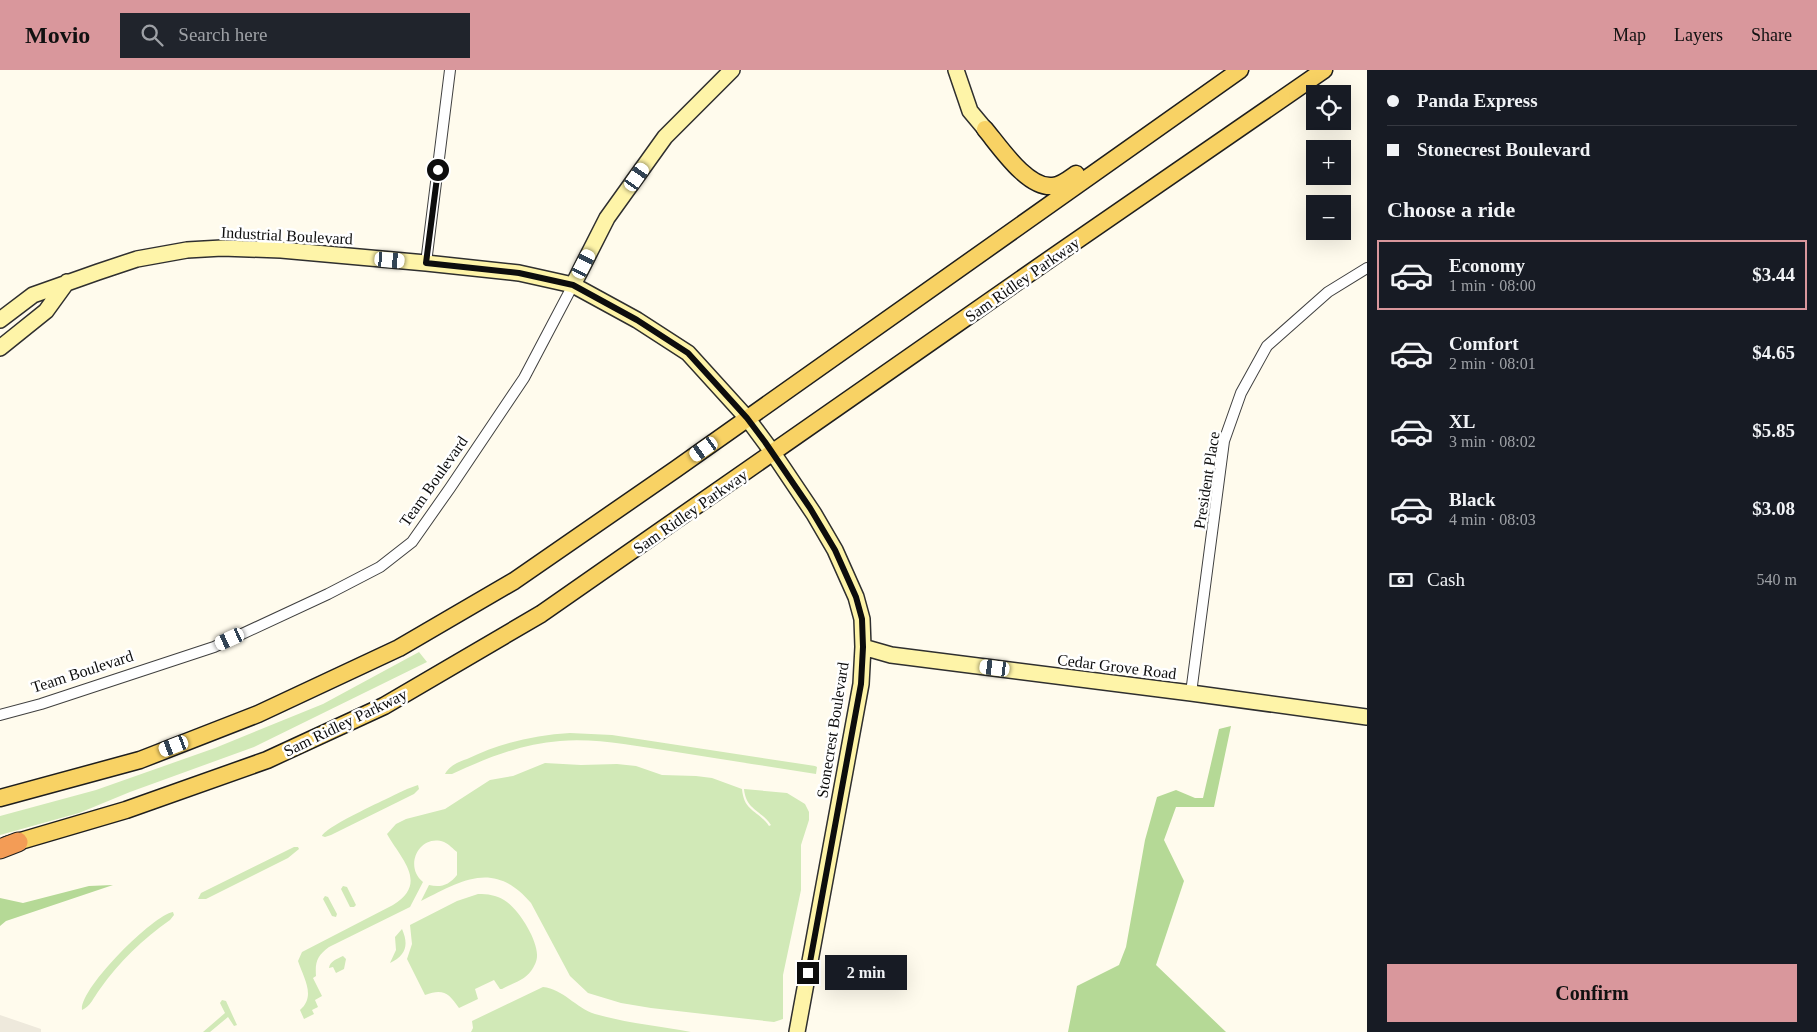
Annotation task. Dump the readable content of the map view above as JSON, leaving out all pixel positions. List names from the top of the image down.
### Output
{
  "streets": {
    "main road": ["Sam Ridley Parkway"],
    "street": [
      "Industrial Boulevard",
      "President Place",
      "Team Boulevard",
      "Cedar Grove Road",
      "Stonecrest Boulevard"
    ]
  },
  "crossings": [
    ["Industrial Boulevard", "Sam Ridley Parkway"],
    ["Industrial Boulevard", "Team Boulevard"],
    ["Industrial Boulevard", "Stonecrest Boulevard"],
    ["Sam Ridley Parkway", "Stonecrest Boulevard"],
    ["President Place", "Cedar Grove Road"],
    ["Cedar Grove Road", "Stonecrest Boulevard"]
  ],
  "page": {
    "header": "Movio",
    "search": "Search here",
    "nav": ["Map", "Layers", "Share"],
    "banner": ["Panda Express", "Stonecrest Boulevard"],
    "map_buttons": ["+", "−"],
    "heading": "Choose a ride",
    "list": [
      {
        "name": "Economy",
        "note": "1 min · 08:00",
        "value": "$3.44"
      },
      {
        "name": "Comfort",
        "note": "2 min · 08:01",
        "value": "$4.65"
      },
      {
        "name": "XL",
        "note": "3 min · 08:02",
        "value": "$5.85"
      },
      {
        "name": "Black",
        "note": "4 min · 08:03",
        "value": "$3.08"
      }
    ],
    "pay": ["Cash", "540 m"],
    "buttons": "Confirm",
    "bubble": "2 min"
  }
}
